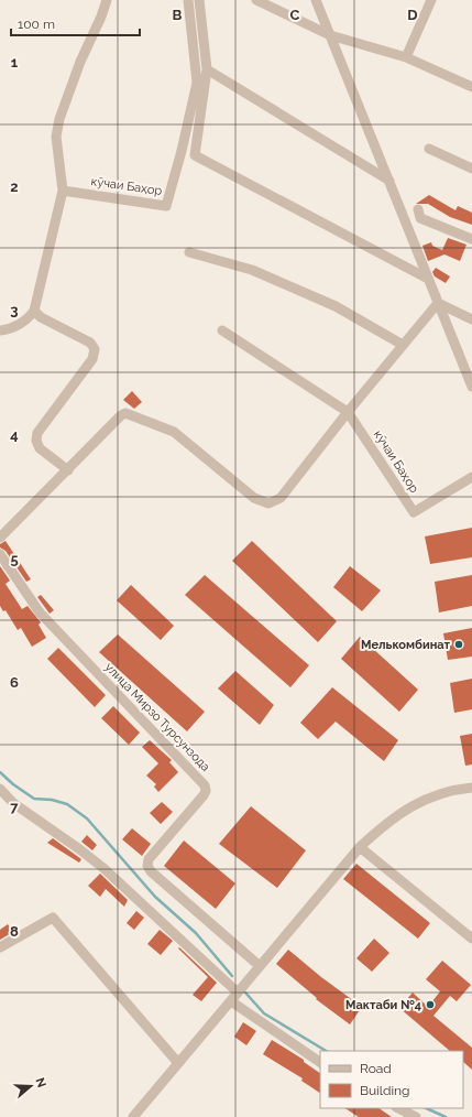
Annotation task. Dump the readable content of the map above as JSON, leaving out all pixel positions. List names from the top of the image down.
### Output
{
  "streets": {
    "street": ["кӯчаи Баҳор", "улица Мирзо Турсунзода"]
  },
  "places": ["Мелькомбинат", "Мактаби №4"],
  "legend": ["Road", "Building"],
  "scale_bar": "100 m",
  "north": "right",
  "grid": {
    "columns": ["B", "C", "D"],
    "rows": [
      "1",
      "2",
      "3",
      "4",
      "5",
      "6",
      "7",
      "8"
    ]
  }
}
